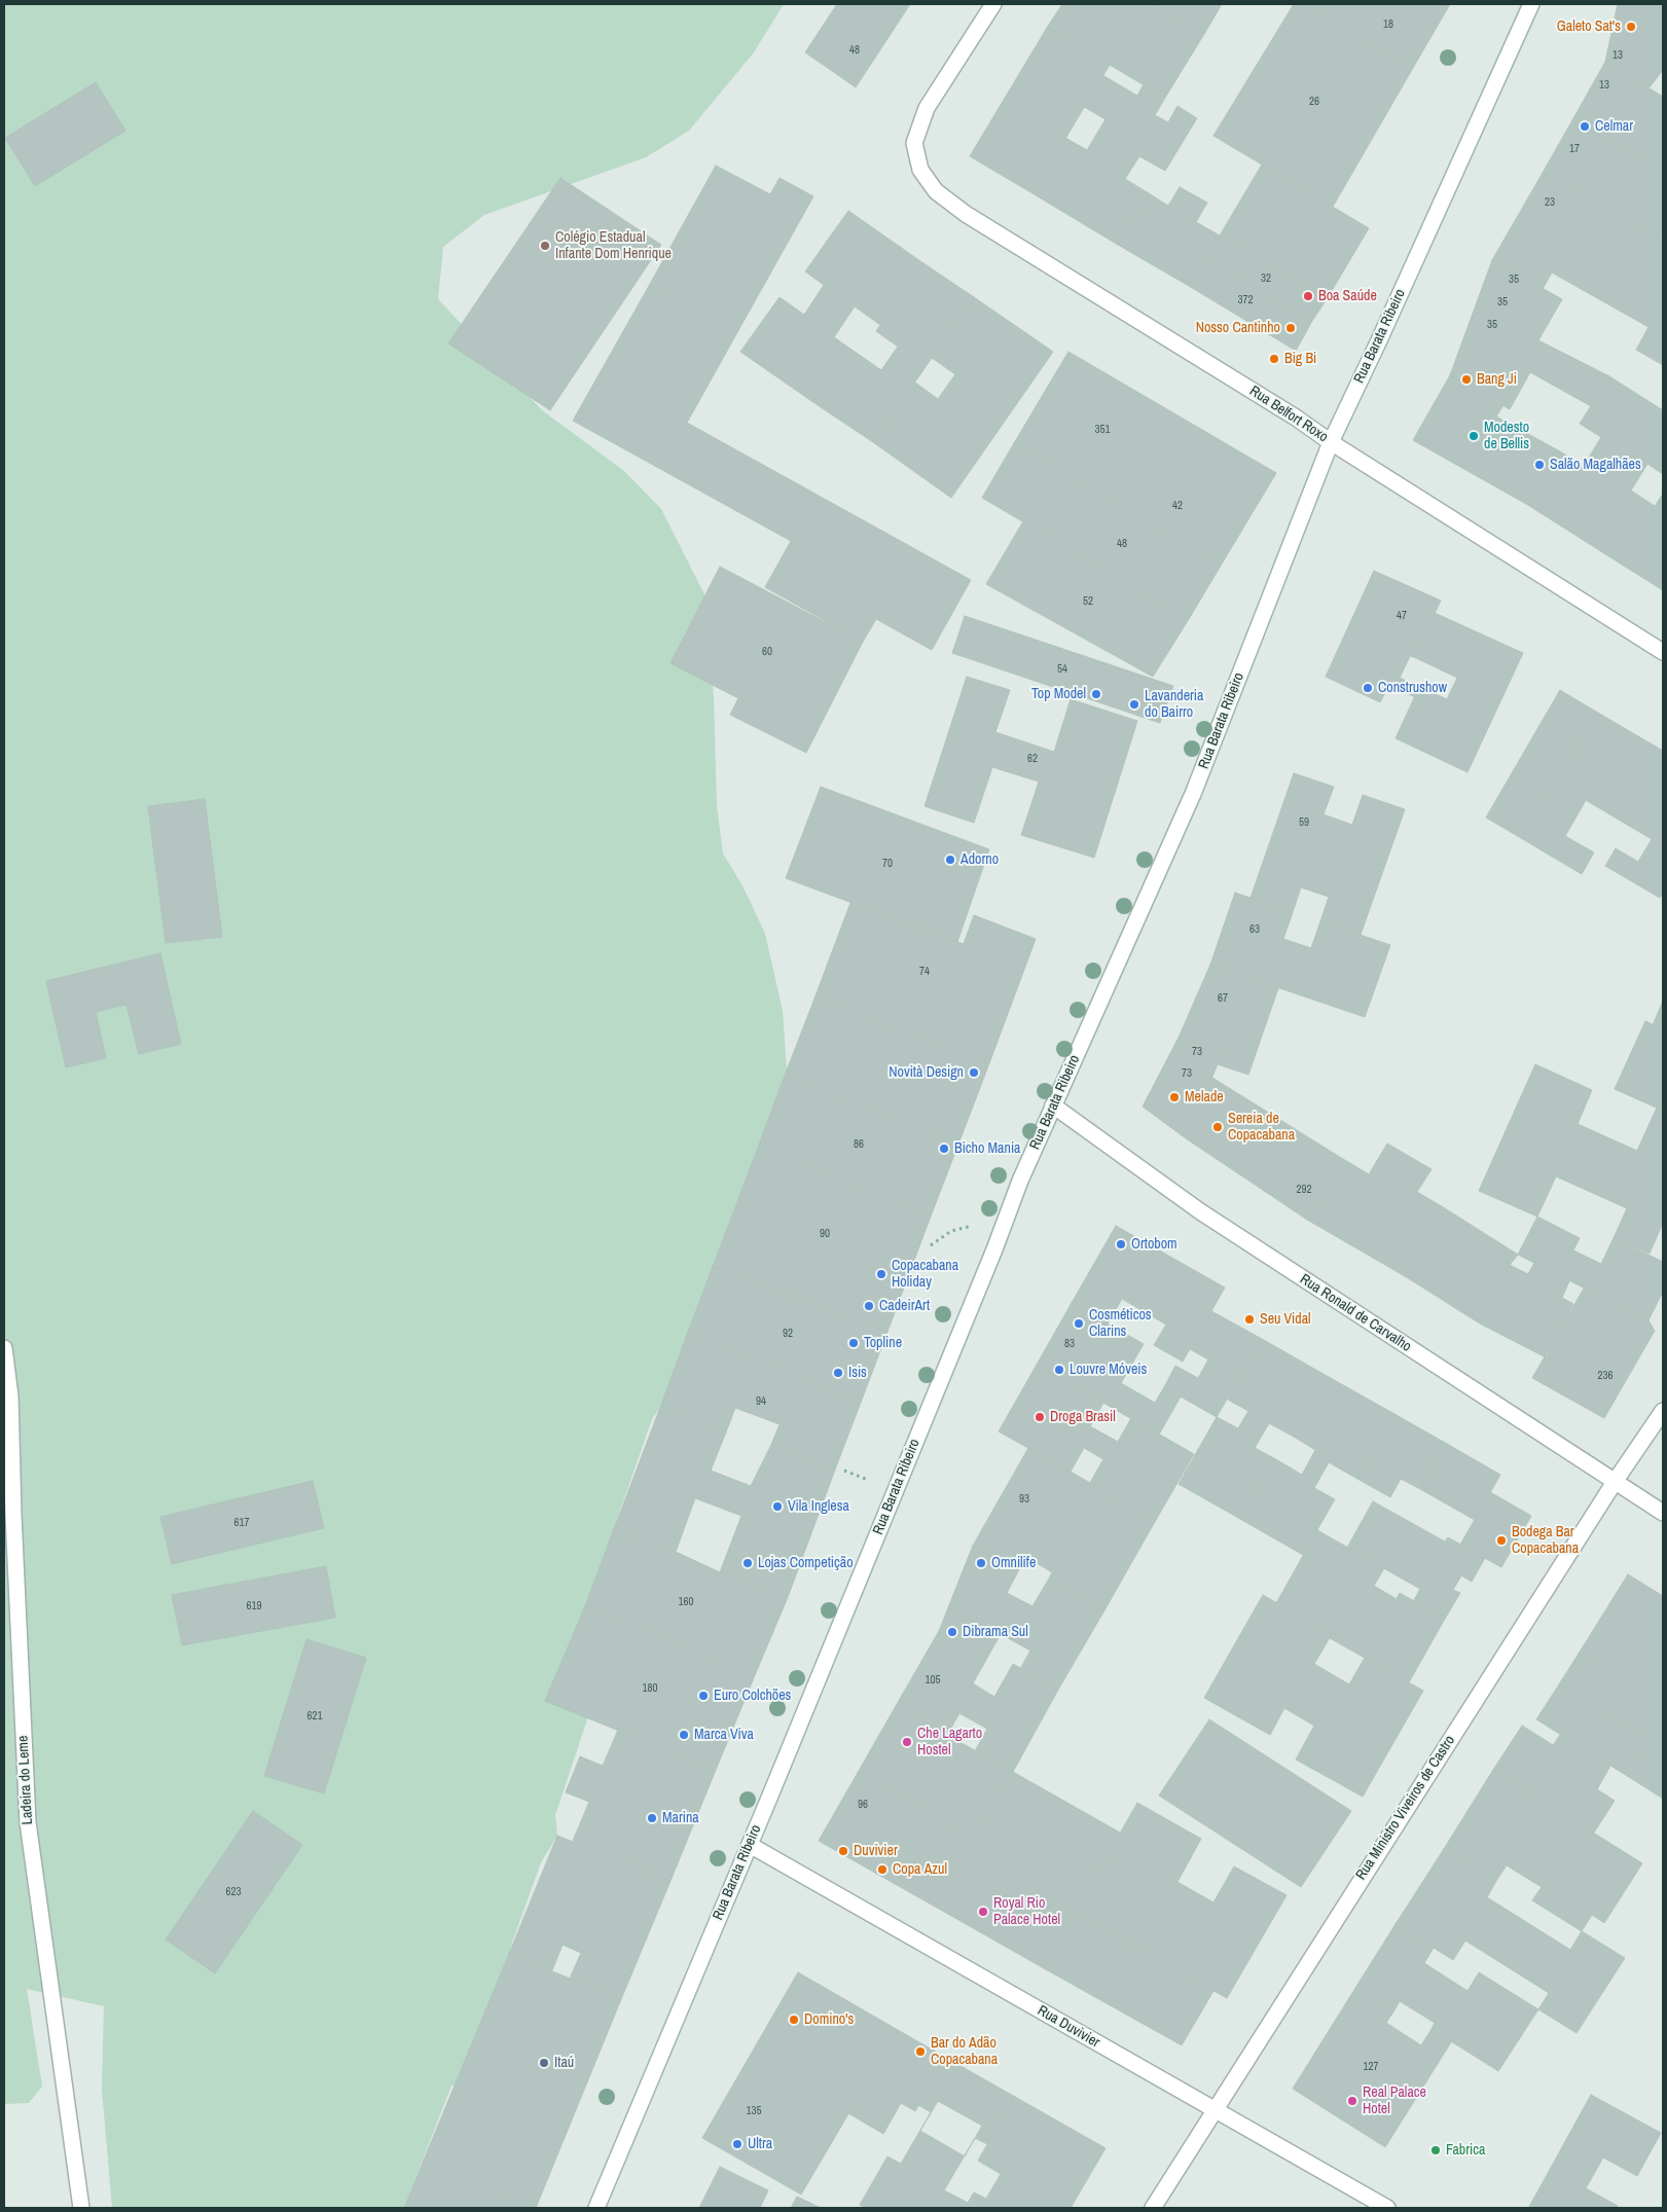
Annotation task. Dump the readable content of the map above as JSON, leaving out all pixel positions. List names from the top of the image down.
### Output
{
  "streets": {
    "street": [
      "Rua Barata Ribeiro",
      "Rua Belfort Roxo",
      "Rua Ronald de Carvalho",
      "Ladeira do Leme",
      "Rua Ministro Viveiros de Castro",
      "Rua Duvivier"
    ]
  },
  "crossings": [
    ["Rua Barata Ribeiro", "Rua Belfort Roxo"],
    ["Rua Barata Ribeiro", "Rua Ronald de Carvalho"],
    ["Rua Barata Ribeiro", "Rua Duvivier"],
    ["Rua Ronald de Carvalho", "Rua Ministro Viveiros de Castro"],
    ["Rua Ministro Viveiros de Castro", "Rua Duvivier"]
  ],
  "places": [
    "Galeto Sat's",
    "Celmar",
    "Colégio Estadual Infante Dom Henrique",
    "Boa Saúde",
    "Nosso Cantinho",
    "Big Bi",
    "Bang Ji",
    "Modesto de Bellis",
    "Salão Magalhães",
    "Construshow",
    "Top Model",
    "Lavanderia do Bairro",
    "Adorno",
    "Novità Design",
    "Melade",
    "Sereia de Copacabana",
    "Bicho Mania",
    "Ortobom",
    "Copacabana Holiday",
    "CadeirArt",
    "Seu Vidal",
    "Cosméticos Clarins",
    "Topline",
    "Louvre Móveis",
    "Isis",
    "Droga Brasil",
    "Vila Inglesa",
    "Bodega Bar Copacabana",
    "Lojas Competição",
    "Omnilife",
    "Dibrama Sul",
    "Euro Colchões",
    "Marca Viva",
    "Che Lagarto Hostel",
    "Marina",
    "Duvivier",
    "Copa Azul",
    "Royal Rio Palace Hotel",
    "Domino's",
    "Bar do Adão Copacabana",
    "Itaú",
    "Real Palace Hotel",
    "Ultra",
    "Fabrica"
  ],
  "house_numbers": [
    "18",
    "48",
    "13",
    "13",
    "26",
    "17",
    "23",
    "32",
    "35",
    "372",
    "35",
    "35",
    "351",
    "42",
    "48",
    "52",
    "47",
    "60",
    "54",
    "62",
    "59",
    "70",
    "63",
    "74",
    "67",
    "73",
    "73",
    "86",
    "292",
    "90",
    "92",
    "83",
    "236",
    "94",
    "93",
    "617",
    "160",
    "619",
    "105",
    "180",
    "621",
    "96",
    "623",
    "127",
    "135"
  ]
}
